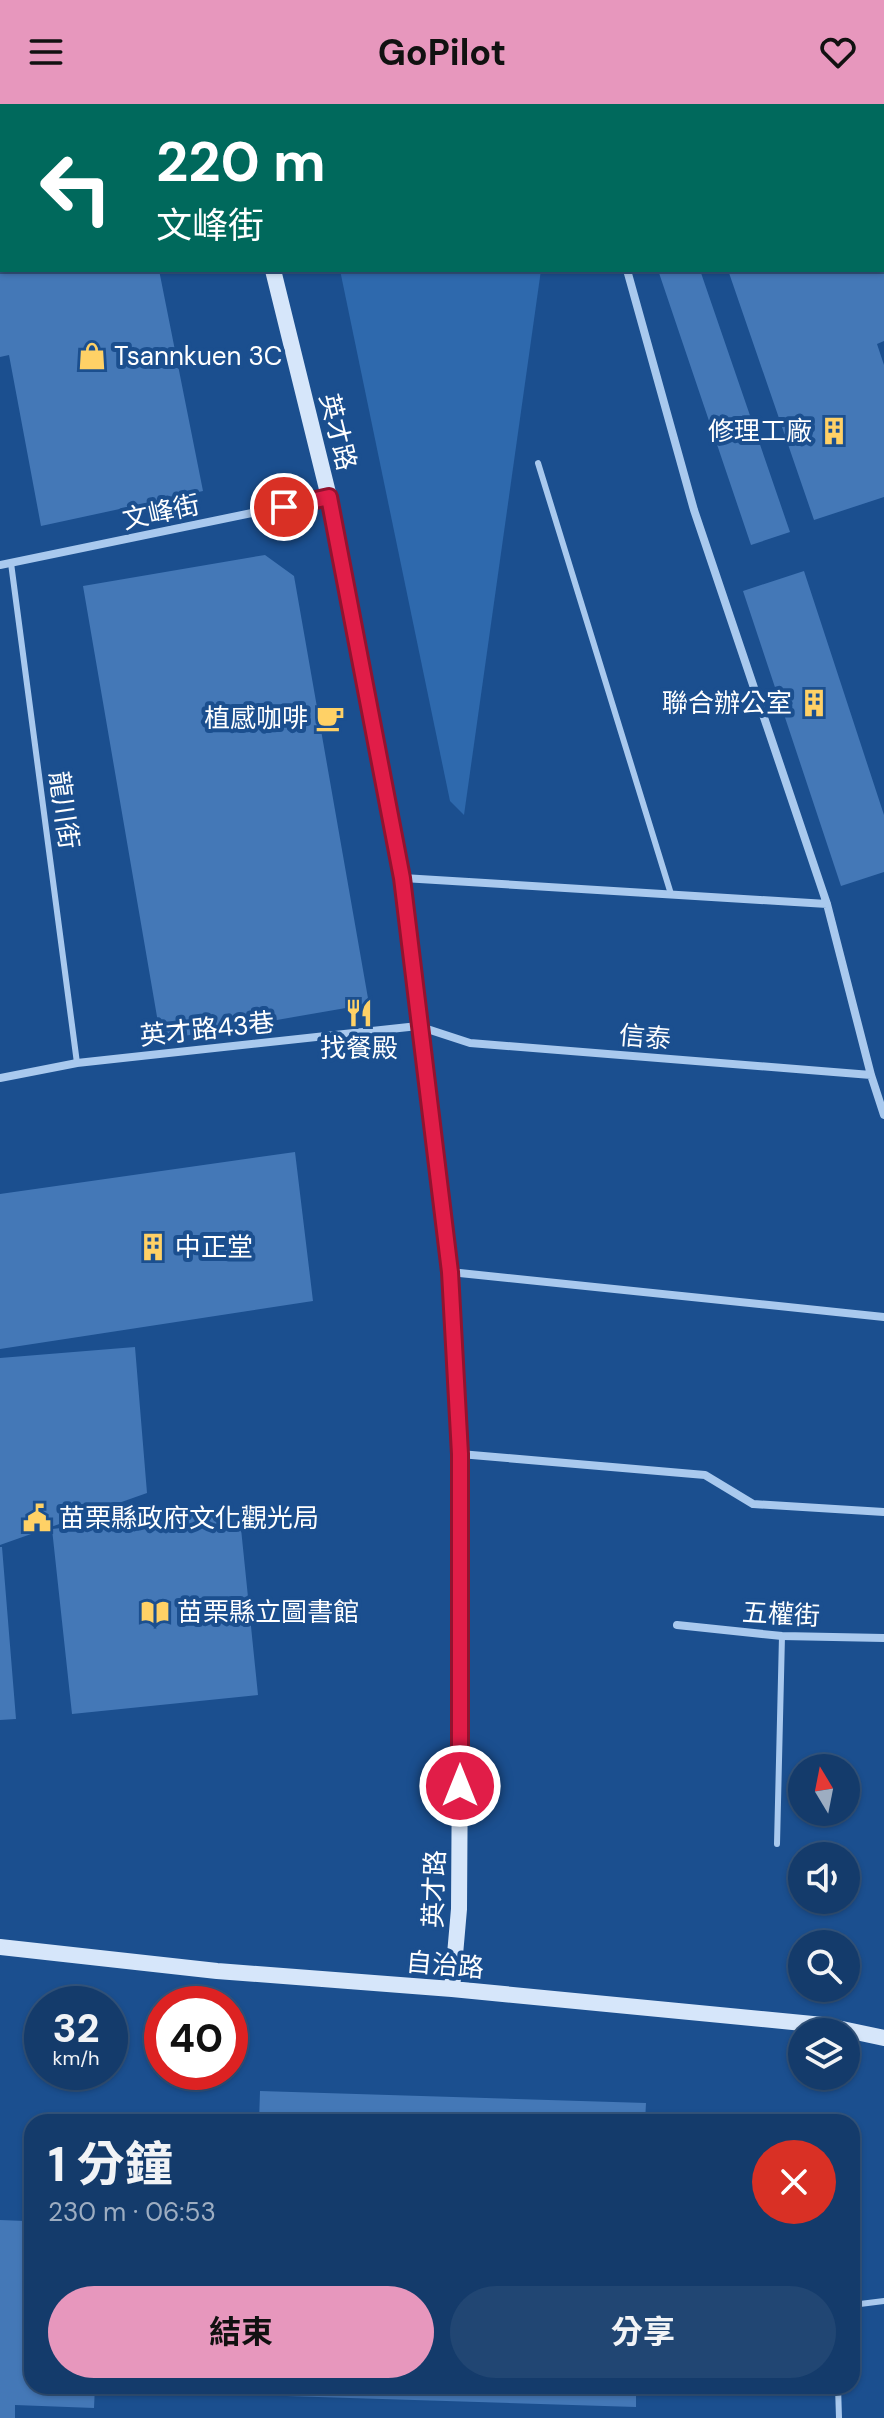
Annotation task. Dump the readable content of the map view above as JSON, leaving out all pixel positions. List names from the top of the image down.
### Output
{
  "streets": {
    "street": [
      "英才路",
      "文峰街",
      "英才路43巷",
      "信泰",
      "五權街",
      "自治路"
    ],
    "lane": ["龍川街"]
  },
  "crossings": [
    ["英才路", "文峰街"],
    ["英才路", "英才路43巷"],
    ["英才路", "信泰"],
    ["英才路", "自治路"],
    ["文峰街", "龍川街"],
    ["龍川街", "英才路43巷"],
    ["英才路43巷", "信泰"]
  ],
  "places": {
    "shop": ["Tsannkuen 3C"],
    "building": ["修理工廠", "聯合辦公室", "中正堂"],
    "cafe": ["植感咖啡"],
    "restaurant": ["找餐殿"],
    "public building": ["苗栗縣政府文化觀光局"],
    "library": ["苗栗縣立圖書館"]
  },
  "north": "top",
  "page": {
    "header": "GoPilot",
    "turn": ["220 m", "文峰街"],
    "speed": "32 km/h",
    "limit": "40",
    "heading": ["1 分鐘", "230 m · 06:53"],
    "buttons": ["結束", "分享"]
  }
}
